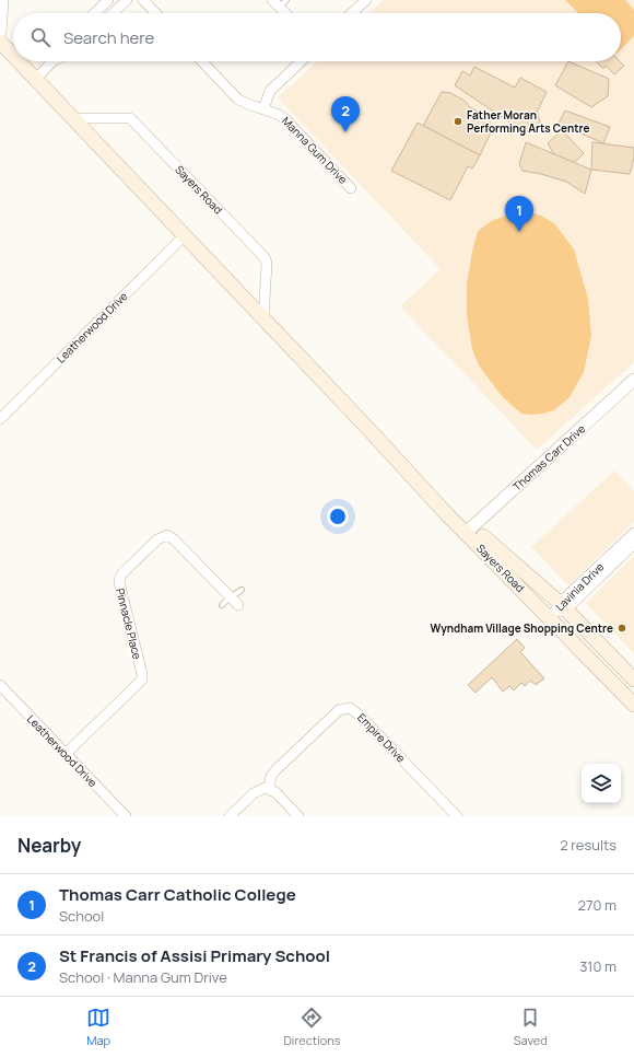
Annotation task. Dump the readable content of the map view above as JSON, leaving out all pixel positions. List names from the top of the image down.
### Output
{
  "streets": {
    "main road": ["Sayers Road"],
    "street": [
      "Manna Gum Drive",
      "Leatherwood Drive",
      "Thomas Carr Drive",
      "Lavinia Drive",
      "Pinnacle Place",
      "Empire Drive"
    ]
  },
  "crossings": [
    ["Sayers Road", "Leatherwood Drive"],
    ["Sayers Road", "Thomas Carr Drive"],
    ["Sayers Road", "Lavinia Drive"],
    ["Leatherwood Drive", "Pinnacle Place"]
  ],
  "places": ["Father Moran Performing Arts Centre", "Wyndham Village Shopping Centre"],
  "page": {
    "search": "Search here",
    "pins": ["2", "1"],
    "heading": ["Nearby", "2 results"],
    "list": [
      {
        "mark": "1",
        "name": "Thomas Carr Catholic College",
        "note": "School",
        "value": "270 m"
      },
      {
        "mark": "2",
        "name": "St Francis of Assisi Primary School",
        "note": "School · Manna Gum Drive",
        "value": "310 m"
      }
    ],
    "nav": ["Map", "Directions", "Saved"]
  }
}
